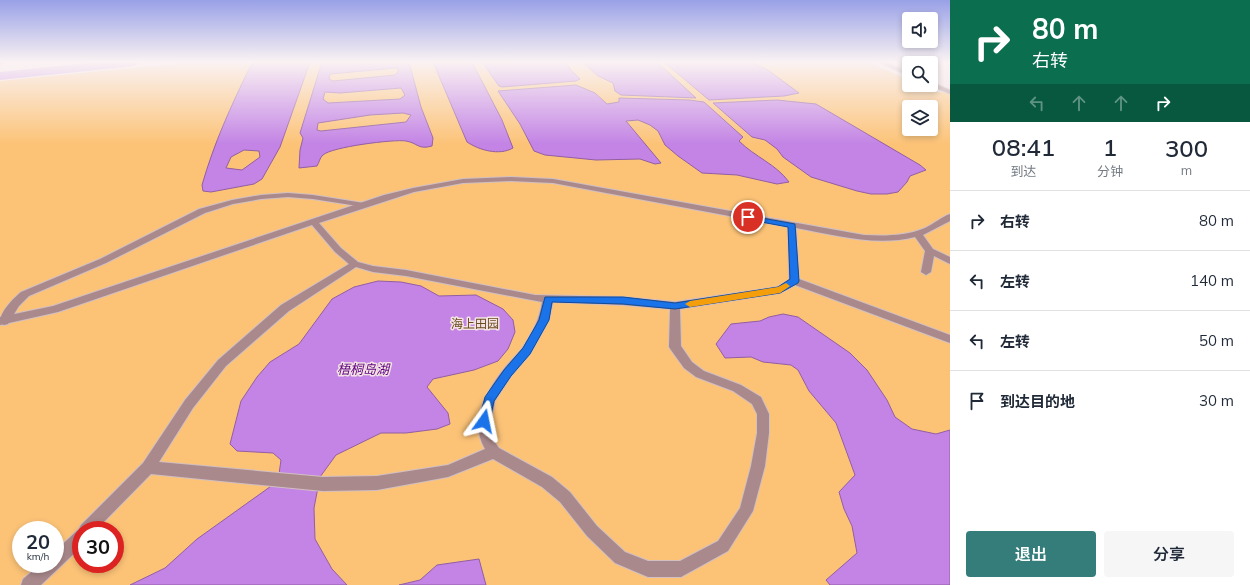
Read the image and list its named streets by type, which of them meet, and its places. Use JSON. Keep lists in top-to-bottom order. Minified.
{"water":["梧桐岛湖"],"parks":["海上田园"],"page":{"turn":["80 m","右转"],"eta":["08:41","到达","1","分钟","300","m"],"list":[{"name":"右转","value":"80 m"},{"name":"左转","value":"140 m"},{"name":"左转","value":"50 m"},{"name":"到达目的地","value":"30 m"}],"speed":"20 km/h","limit":"30","buttons":["退出","分享"]}}
